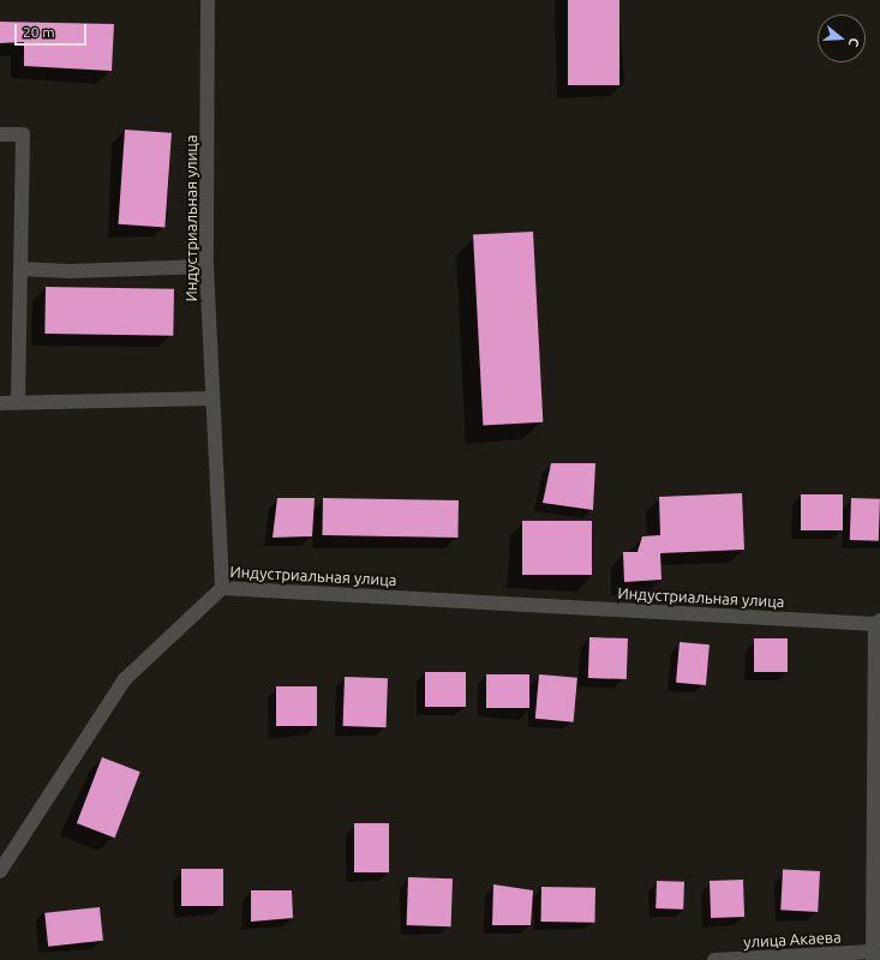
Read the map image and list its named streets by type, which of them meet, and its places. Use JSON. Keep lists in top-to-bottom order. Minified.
{"streets":{"street":["Индустриальная улица","улица Акаева"]},"scale_bar":"20 m","north":"right"}
